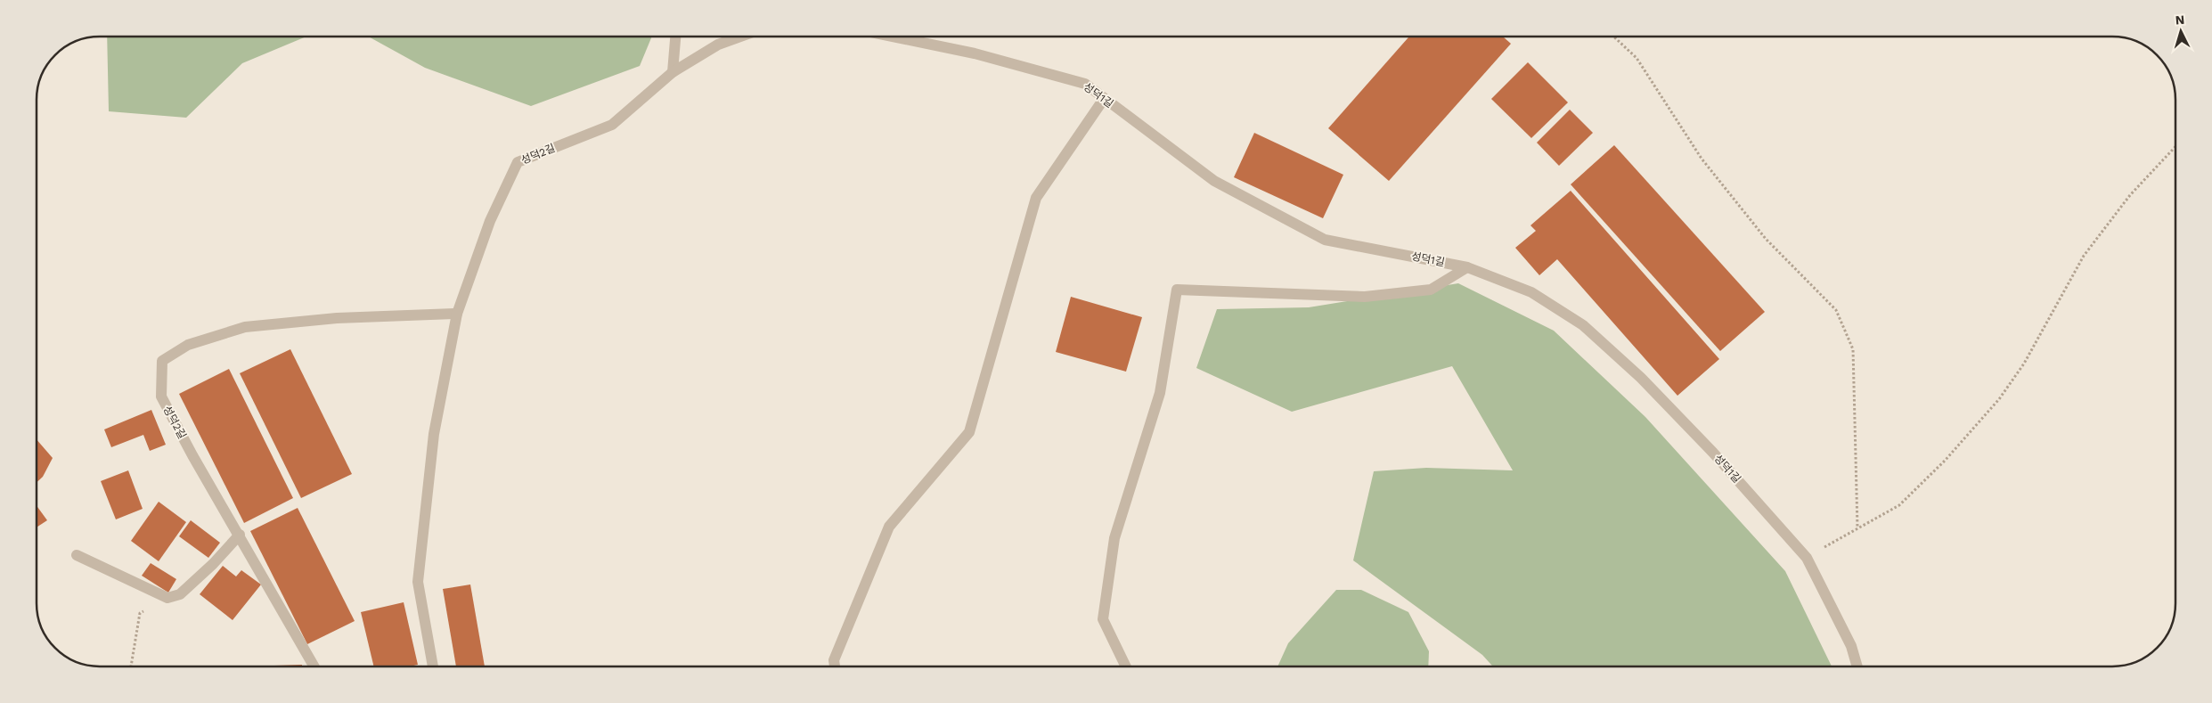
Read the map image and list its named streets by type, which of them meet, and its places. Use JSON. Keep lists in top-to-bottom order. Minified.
{"streets":{"street":["성덕1길","성덕2길"]},"north":"top"}
